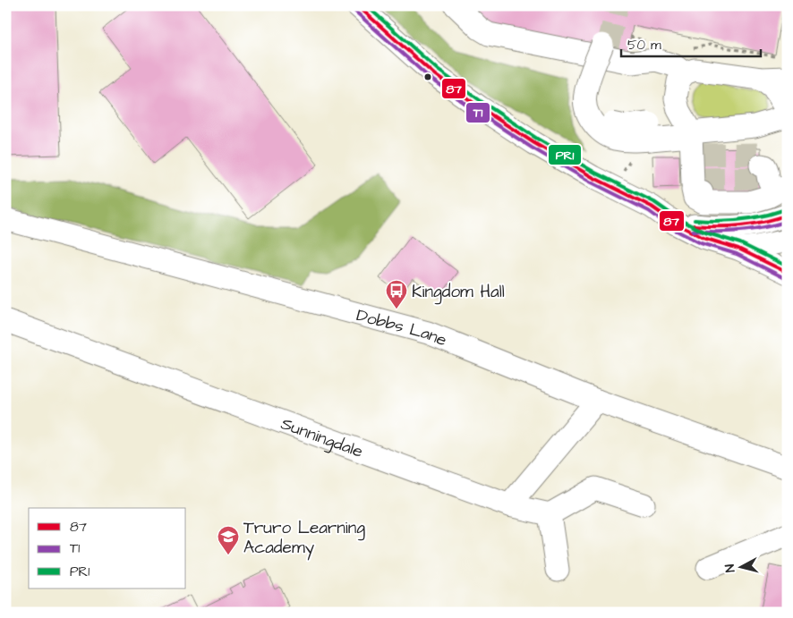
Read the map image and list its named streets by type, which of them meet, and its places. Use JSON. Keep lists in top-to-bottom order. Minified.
{"streets":{"street":["Dobbs Lane","Sunningdale"]},"places":{"bus stop":["Kingdom Hall"],"school or university":["Truro Learning Academy"]},"lines":["transit line 87","transit line PR1","transit line T1"],"legend":["87","T1","PR1"],"scale_bar":"50 m","north":"left"}
